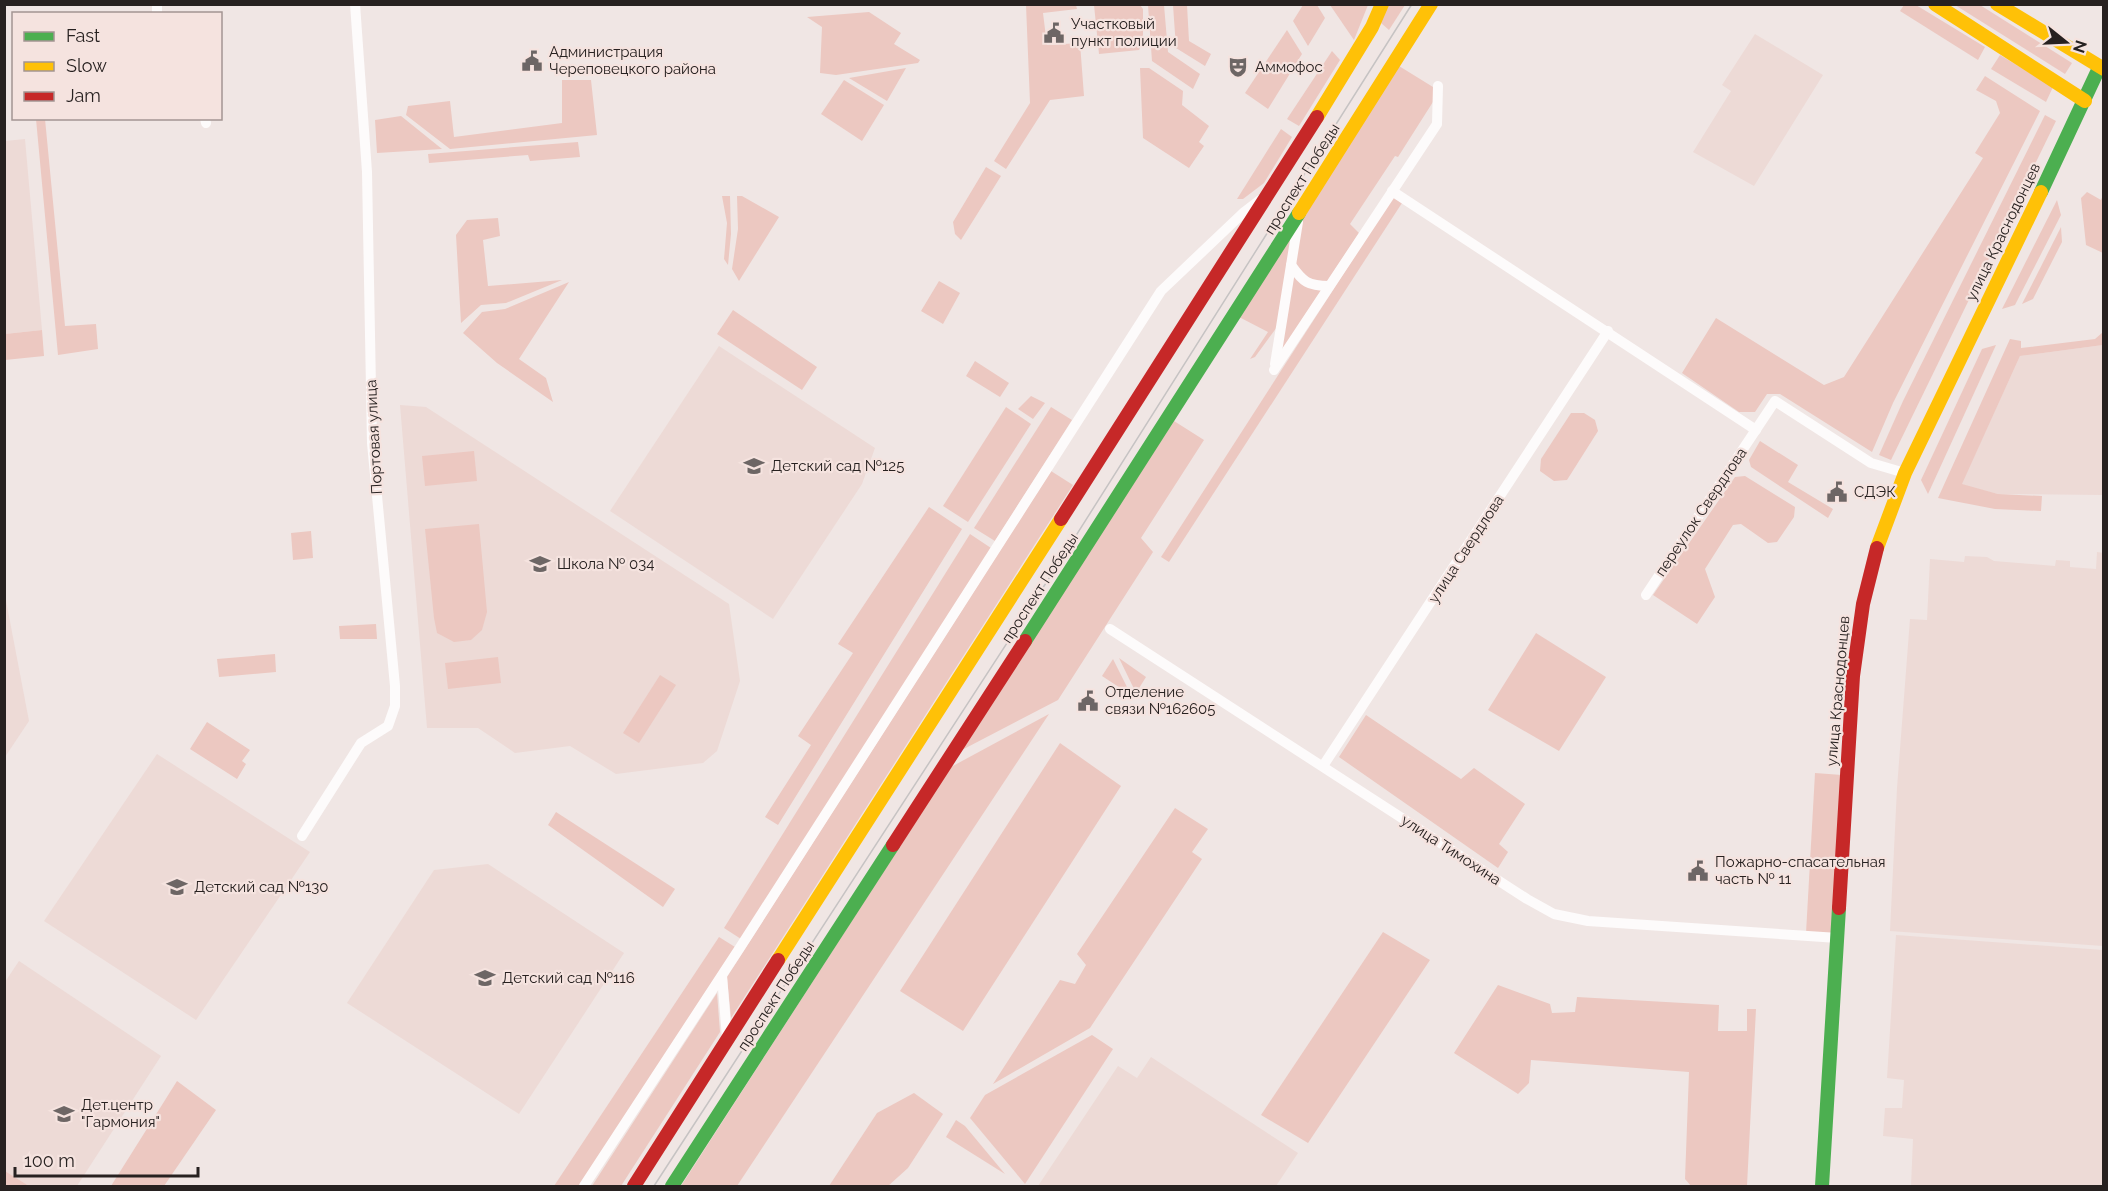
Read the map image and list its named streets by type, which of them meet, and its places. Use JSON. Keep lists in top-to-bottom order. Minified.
{"streets":{"main road":["проспект Победы","улица Краснодонцев"],"street":["Портовая улица","переулок Свердлова","улица Свердлова","улица Тимохина"]},"crossings":[["улица Краснодонцев","переулок Свердлова"],["улица Краснодонцев","улица Тимохина"],["улица Свердлова","улица Тимохина"]],"places":{"public building":["Участковый пункт полиции","Администрация Череповецкого района","СДЭК","Отделение связи №162605","Пожарно-спасательная часть № 11"],"theatre":["Аммофос"],"school or university":["Детский сад №125","Школа № 034","Детский сад №130","Детский сад №116","Дет.центр \"Гармония\""]},"legend":["Fast","Slow","Jam"],"scale_bar":"100 m","north":"right"}
